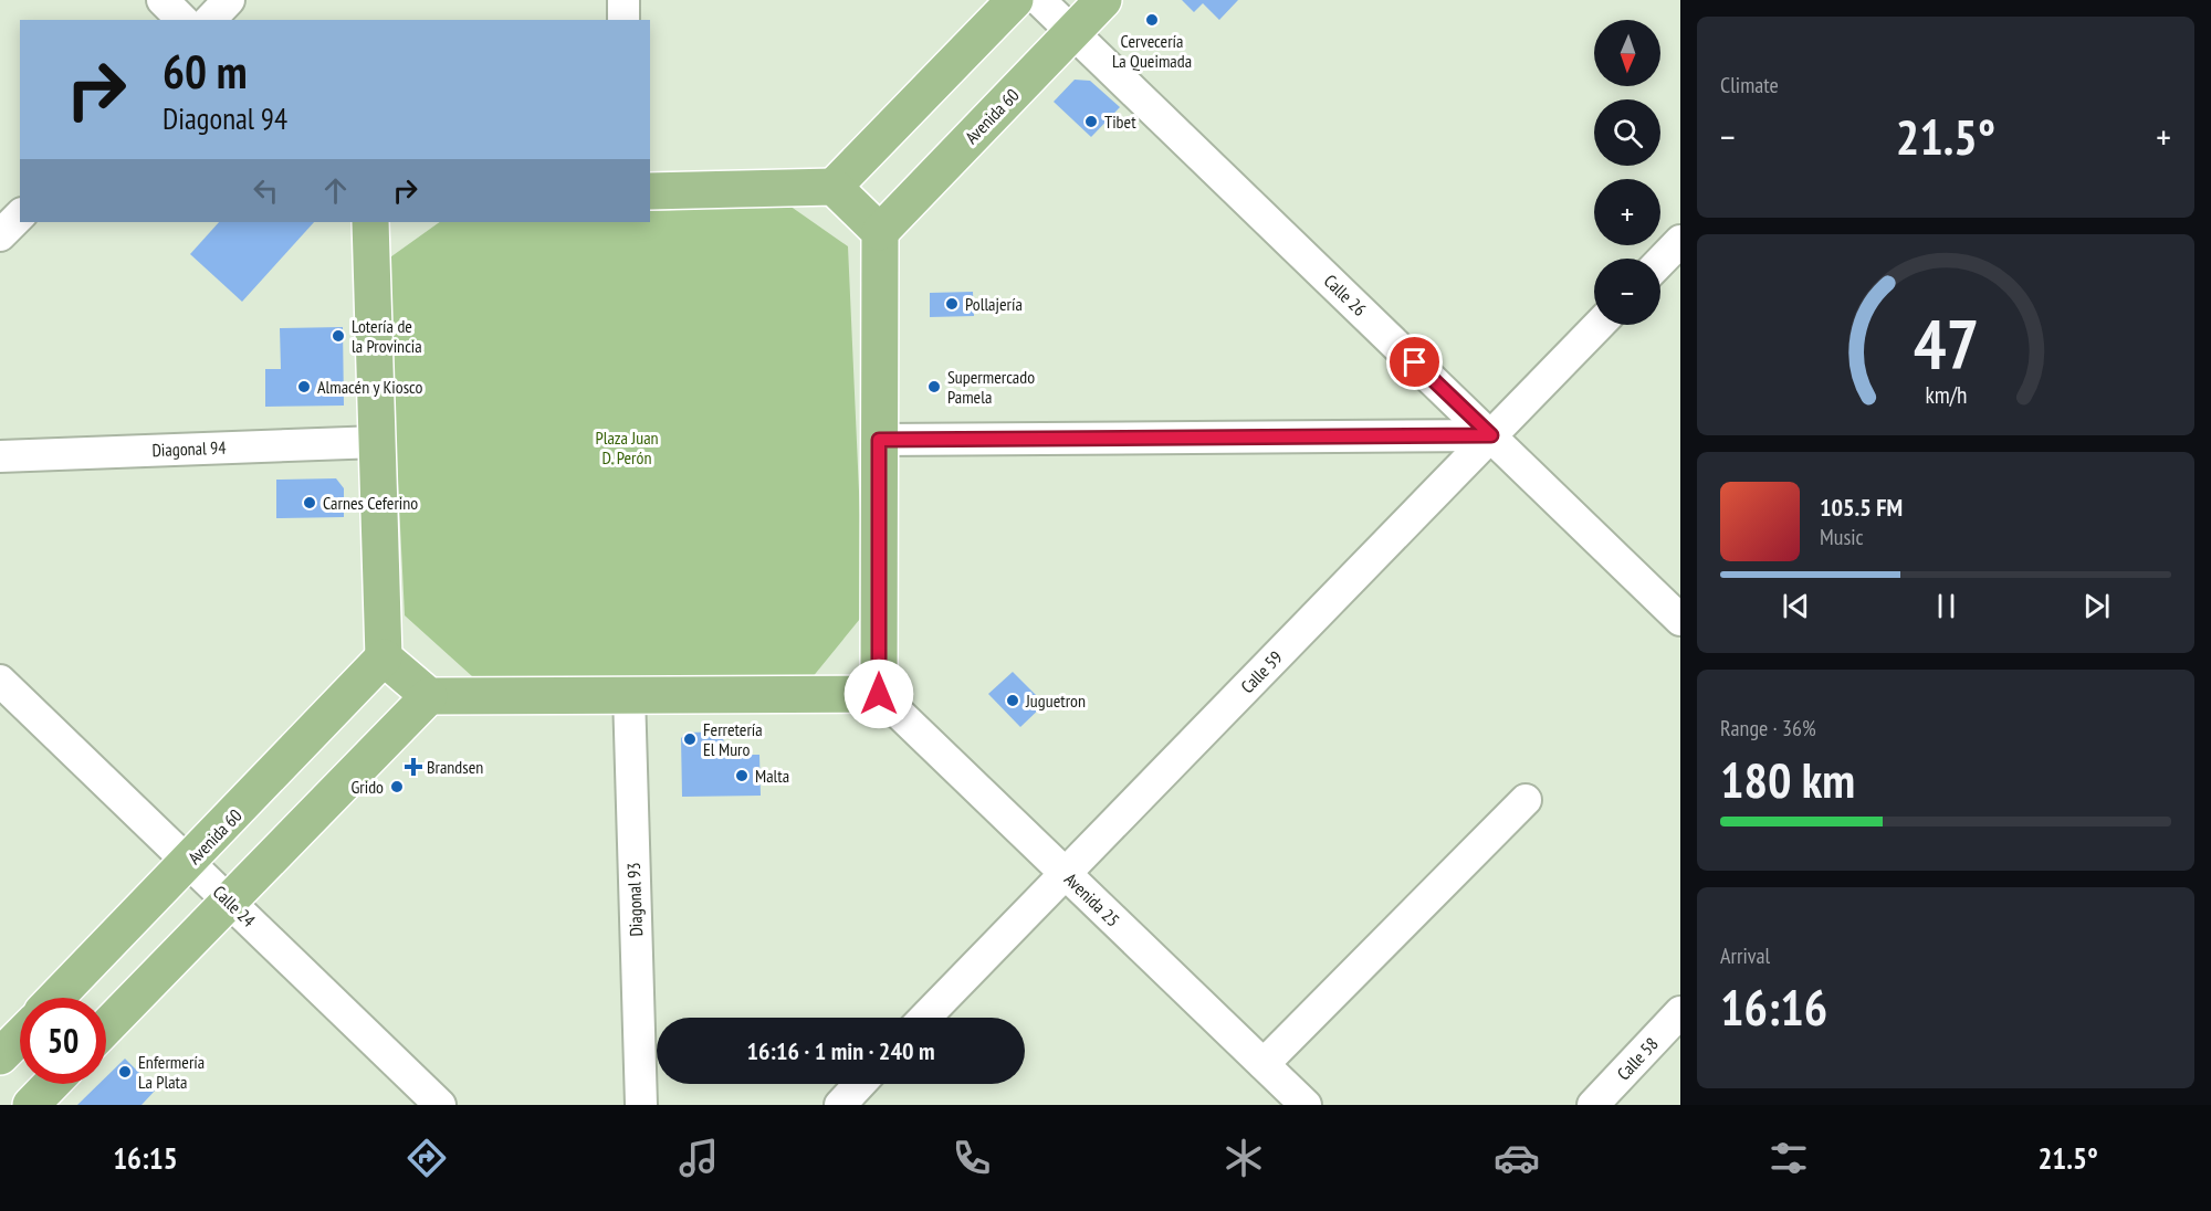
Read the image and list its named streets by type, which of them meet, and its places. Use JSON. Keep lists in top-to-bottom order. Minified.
{"streets":{"main road":["Avenida 60"],"street":["Calle 26","Diagonal 94","Calle 59","Diagonal 93","Avenida 25","Calle 24","Calle 58"]},"crossings":[["Avenida 60","Calle 26"],["Avenida 60","Calle 24"],["Calle 26","Calle 59"],["Calle 59","Avenida 25"]],"parks":["Plaza Juan D. Perón"],"places":{"other":["Cervecería La Queimada","Tibet","Pollajería","Lotería de la Provincia","Almacén y Kiosco","Supermercado Pamela","Carnes Ceferino","Juguetron","Ferretería El Muro","Malta","Grido","Enfermería La Plata"],"health":["Brandsen"]},"north":"bottom","page":{"tile":["Climate",["Range · 36%","180 km"],["Arrival","16:16"]],"map_buttons":["+","−"],"turn":["60 m","Diagonal 94"],"heat":["−","21.5°","+"],"song":["105.5 FM","Music"],"limit":"50","trip":"16:16 · 1 min · 240 m","tabs":["16:15","21.5°"],"gauge":["47","km/h"]}}
